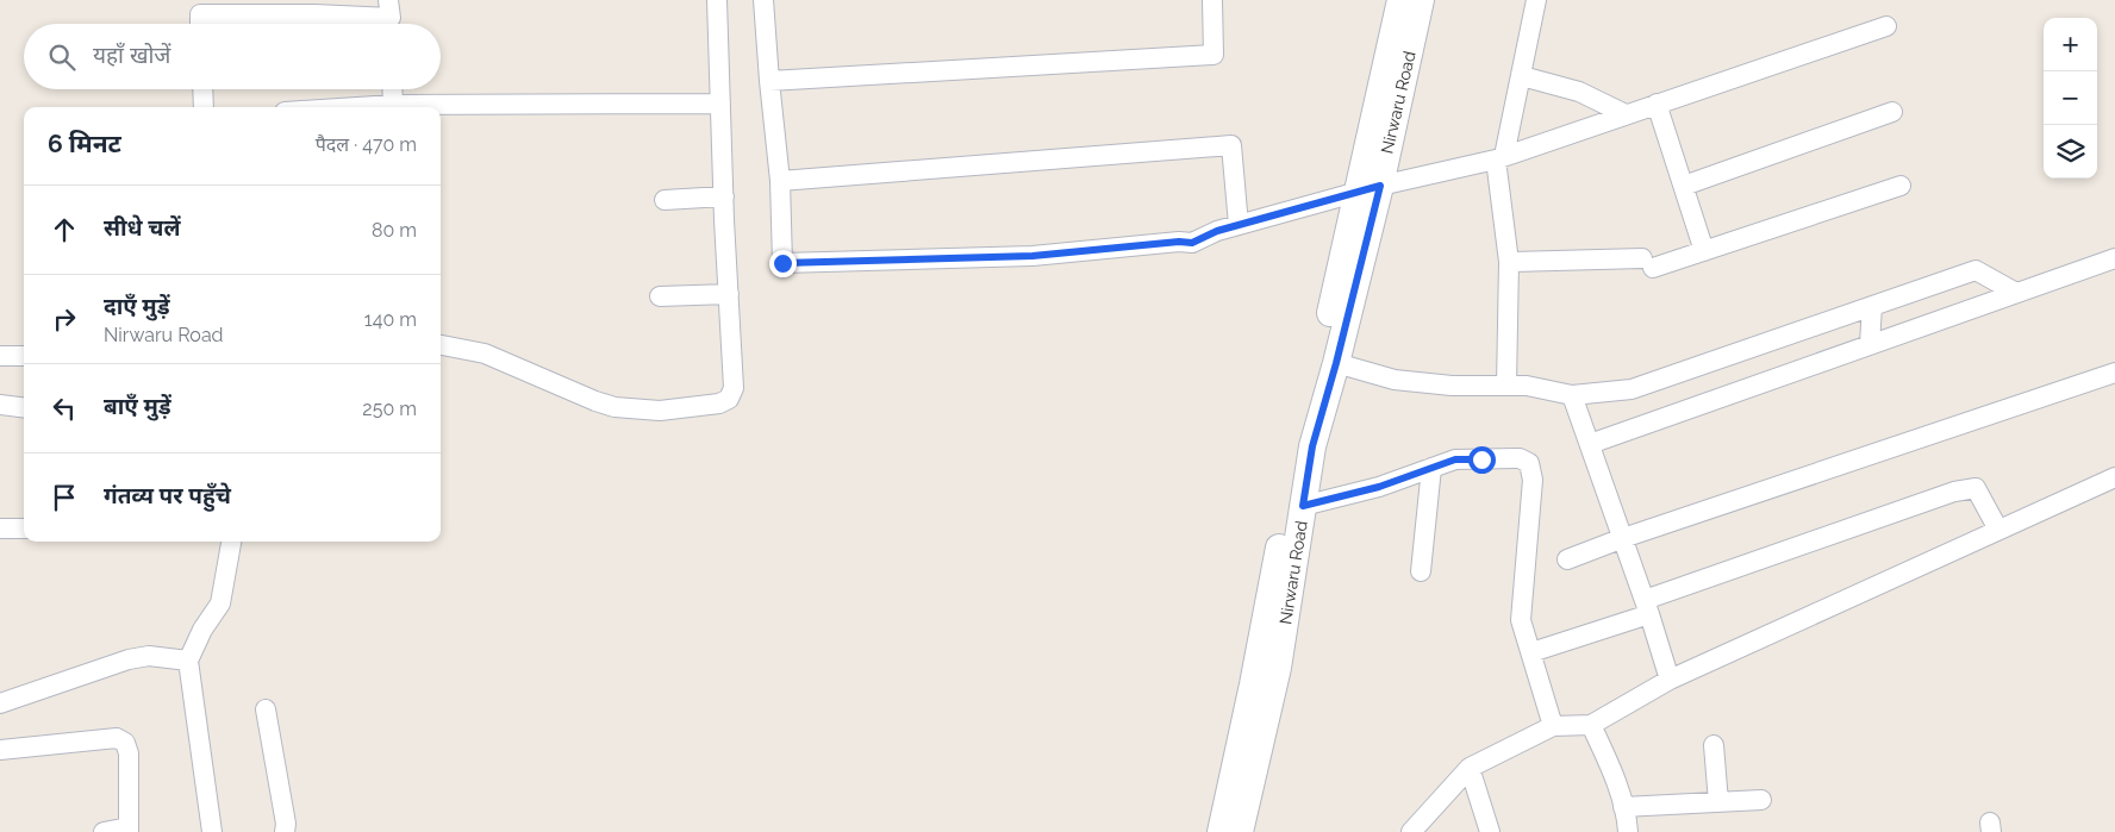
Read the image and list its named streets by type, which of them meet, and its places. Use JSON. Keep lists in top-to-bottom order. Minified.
{"streets":{"street":["Nirwaru Road"]},"page":{"map_buttons":["+","−"],"search":"यहाँ खोजें","heading":["6 मिनट","पैदल · 470 m"],"list":[["सीधे चलें","80 m"],["दाएँ मुड़ें","Nirwaru Road","140 m"],["बाएँ मुड़ें","250 m"],"गंतव्य पर पहुँचे"]}}
